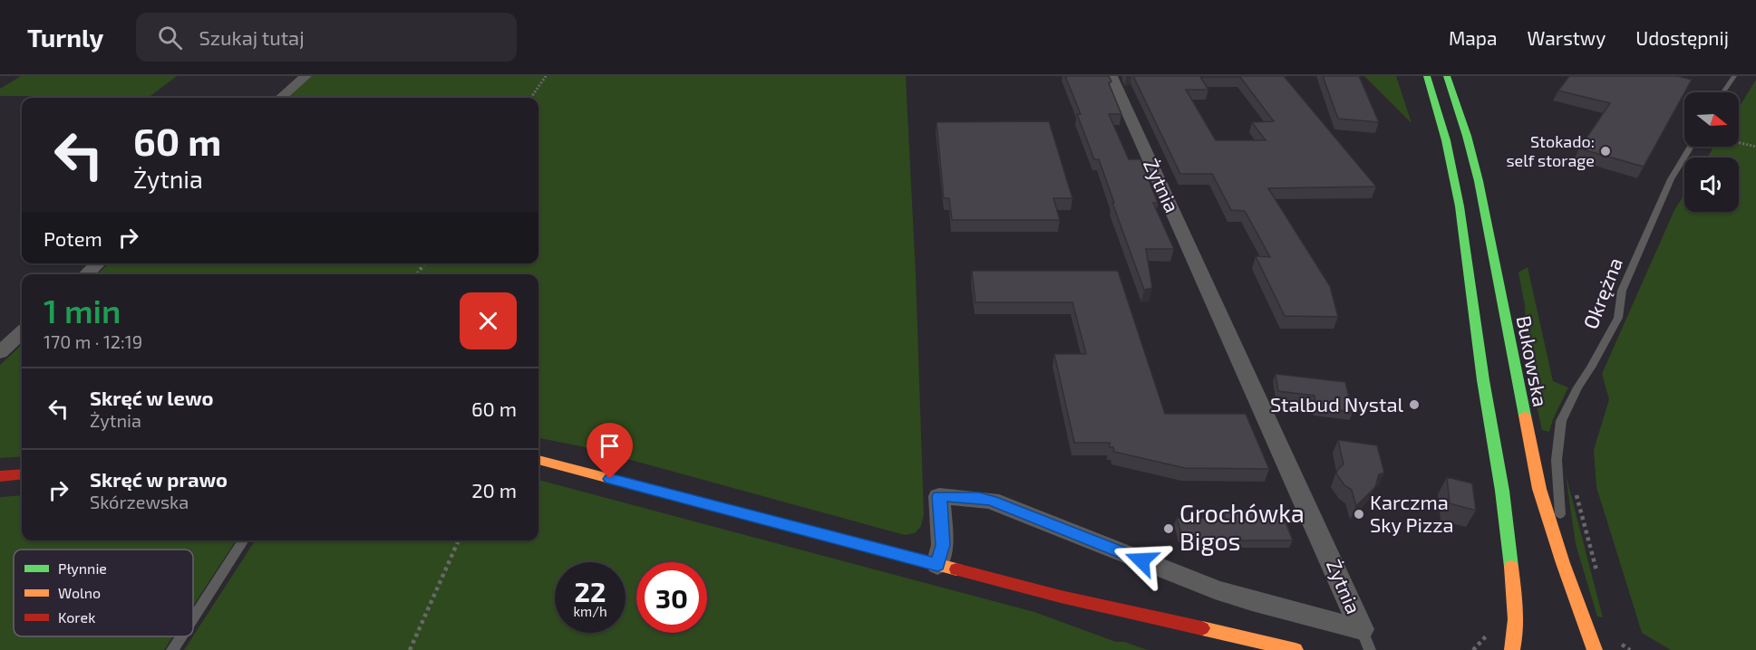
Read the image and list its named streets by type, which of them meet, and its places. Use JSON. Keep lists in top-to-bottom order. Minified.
{"streets":{"main road":["Bukowska"],"street":["Żytnia"],"lane":["Okrężna"]},"crossings":[["Okrężna","Bukowska"]],"places":["Stokado: self storage","Stalbud Nystal","Karczma Sky Pizza","Grochówka Bigos"],"legend":["Płynnie","Wolno","Korek"],"north":"right","page":{"header":"Turnly","search":"Szukaj tutaj","nav":["Mapa","Warstwy","Udostępnij"],"turn":["60 m","Żytnia"],"then":"Potem","heading":["1 min","170 m · 12:19"],"list":[{"name":"Skręć w lewo","note":"Żytnia","value":"60 m"},{"name":"Skręć w prawo","note":"Skórzewska","value":"20 m"}],"speed":"22 km/h","limit":"30"}}
